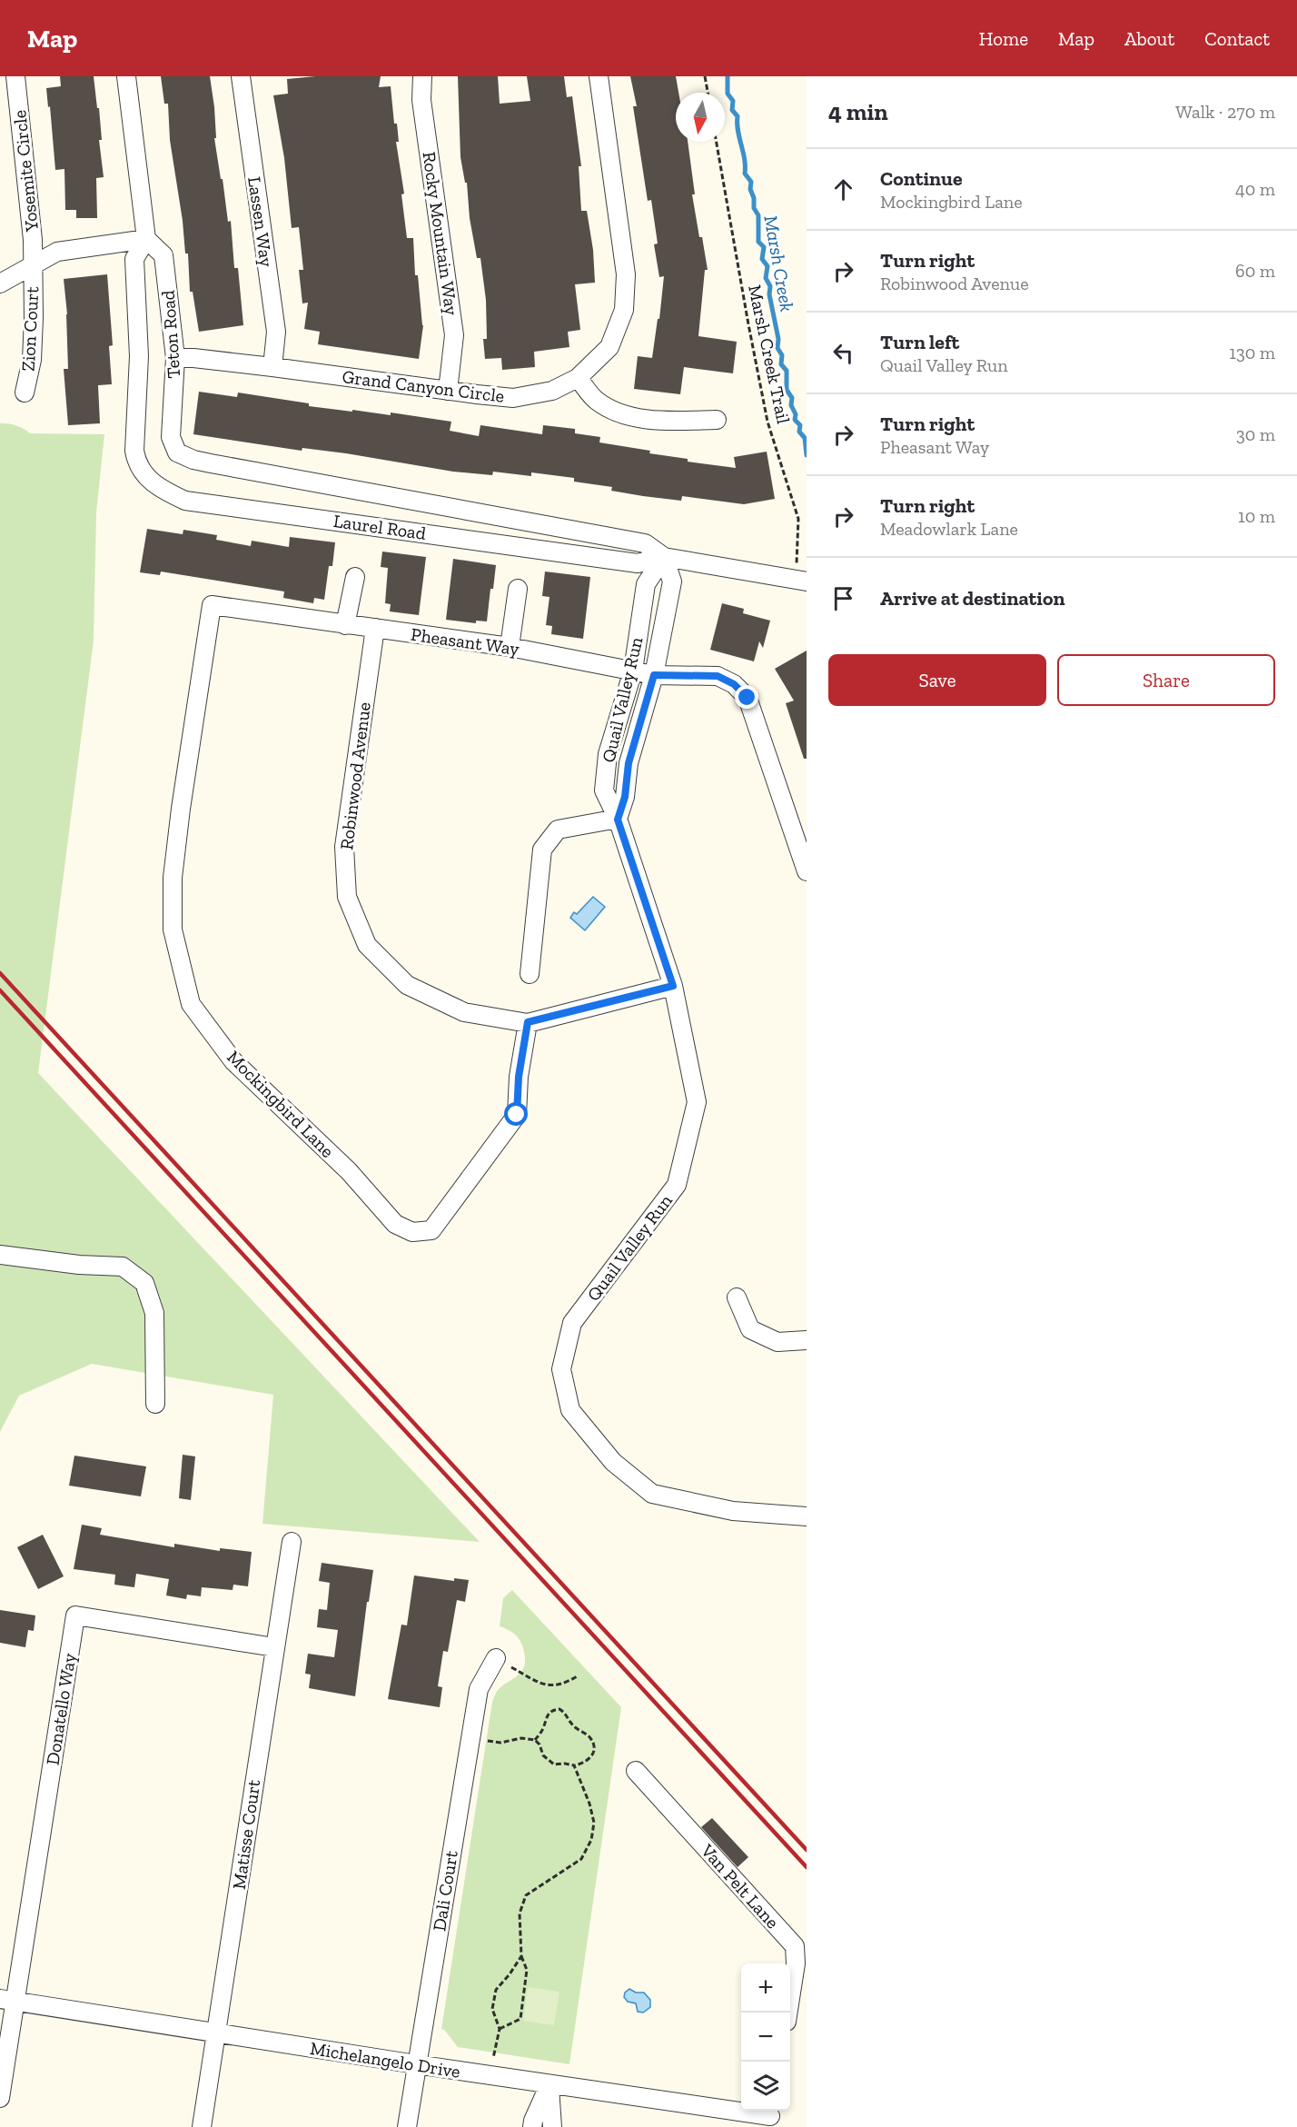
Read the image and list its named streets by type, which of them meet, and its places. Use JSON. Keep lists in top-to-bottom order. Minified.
{"streets":{"street":["Yosemite Circle","Lassen Way","Rocky Mountain Way","Zion Court","Teton Road","Grand Canyon Circle","Laurel Road","Pheasant Way","Quail Valley Run","Robinwood Avenue","Mockingbird Lane","Donatello Way","Matisse Court","Van Pelt Lane","Dali Court","Michelangelo Drive"],"path":["Marsh Creek Trail"]},"crossings":[["Yosemite Circle","Zion Court"],["Yosemite Circle","Teton Road"],["Lassen Way","Grand Canyon Circle"],["Rocky Mountain Way","Grand Canyon Circle"],["Teton Road","Grand Canyon Circle"],["Teton Road","Laurel Road"],["Marsh Creek Trail","Laurel Road"],["Laurel Road","Quail Valley Run"],["Pheasant Way","Quail Valley Run"],["Pheasant Way","Robinwood Avenue"],["Pheasant Way","Mockingbird Lane"],["Quail Valley Run","Robinwood Avenue"],["Robinwood Avenue","Mockingbird Lane"],["Donatello Way","Matisse Court"],["Donatello Way","Michelangelo Drive"],["Matisse Court","Michelangelo Drive"],["Dali Court","Michelangelo Drive"]],"water":["Marsh Creek"],"north":"bottom","page":{"header":"Map","nav":["Home","Map","About","Contact"],"heading":["4 min","Walk · 270 m"],"list":[["Continue","Mockingbird Lane","40 m"],["Turn right","Robinwood Avenue","60 m"],["Turn left","Quail Valley Run","130 m"],["Turn right","Pheasant Way","30 m"],["Turn right","Meadowlark Lane","10 m"],"Arrive at destination"],"buttons":["Save","Share"],"map_buttons":["+","−"]}}
